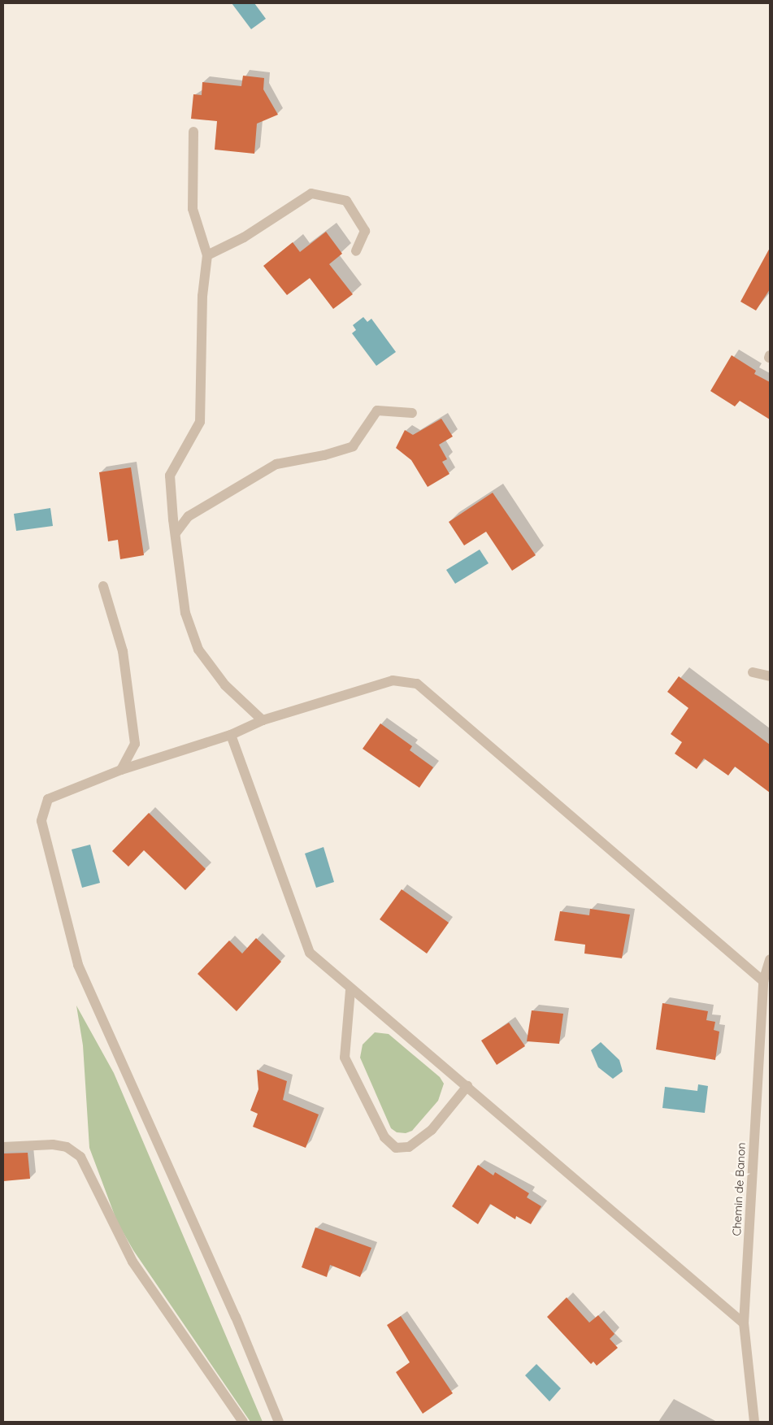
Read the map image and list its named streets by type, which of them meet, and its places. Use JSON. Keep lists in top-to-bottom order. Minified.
{"streets":{"street":["Chemin de Banon"]}}
